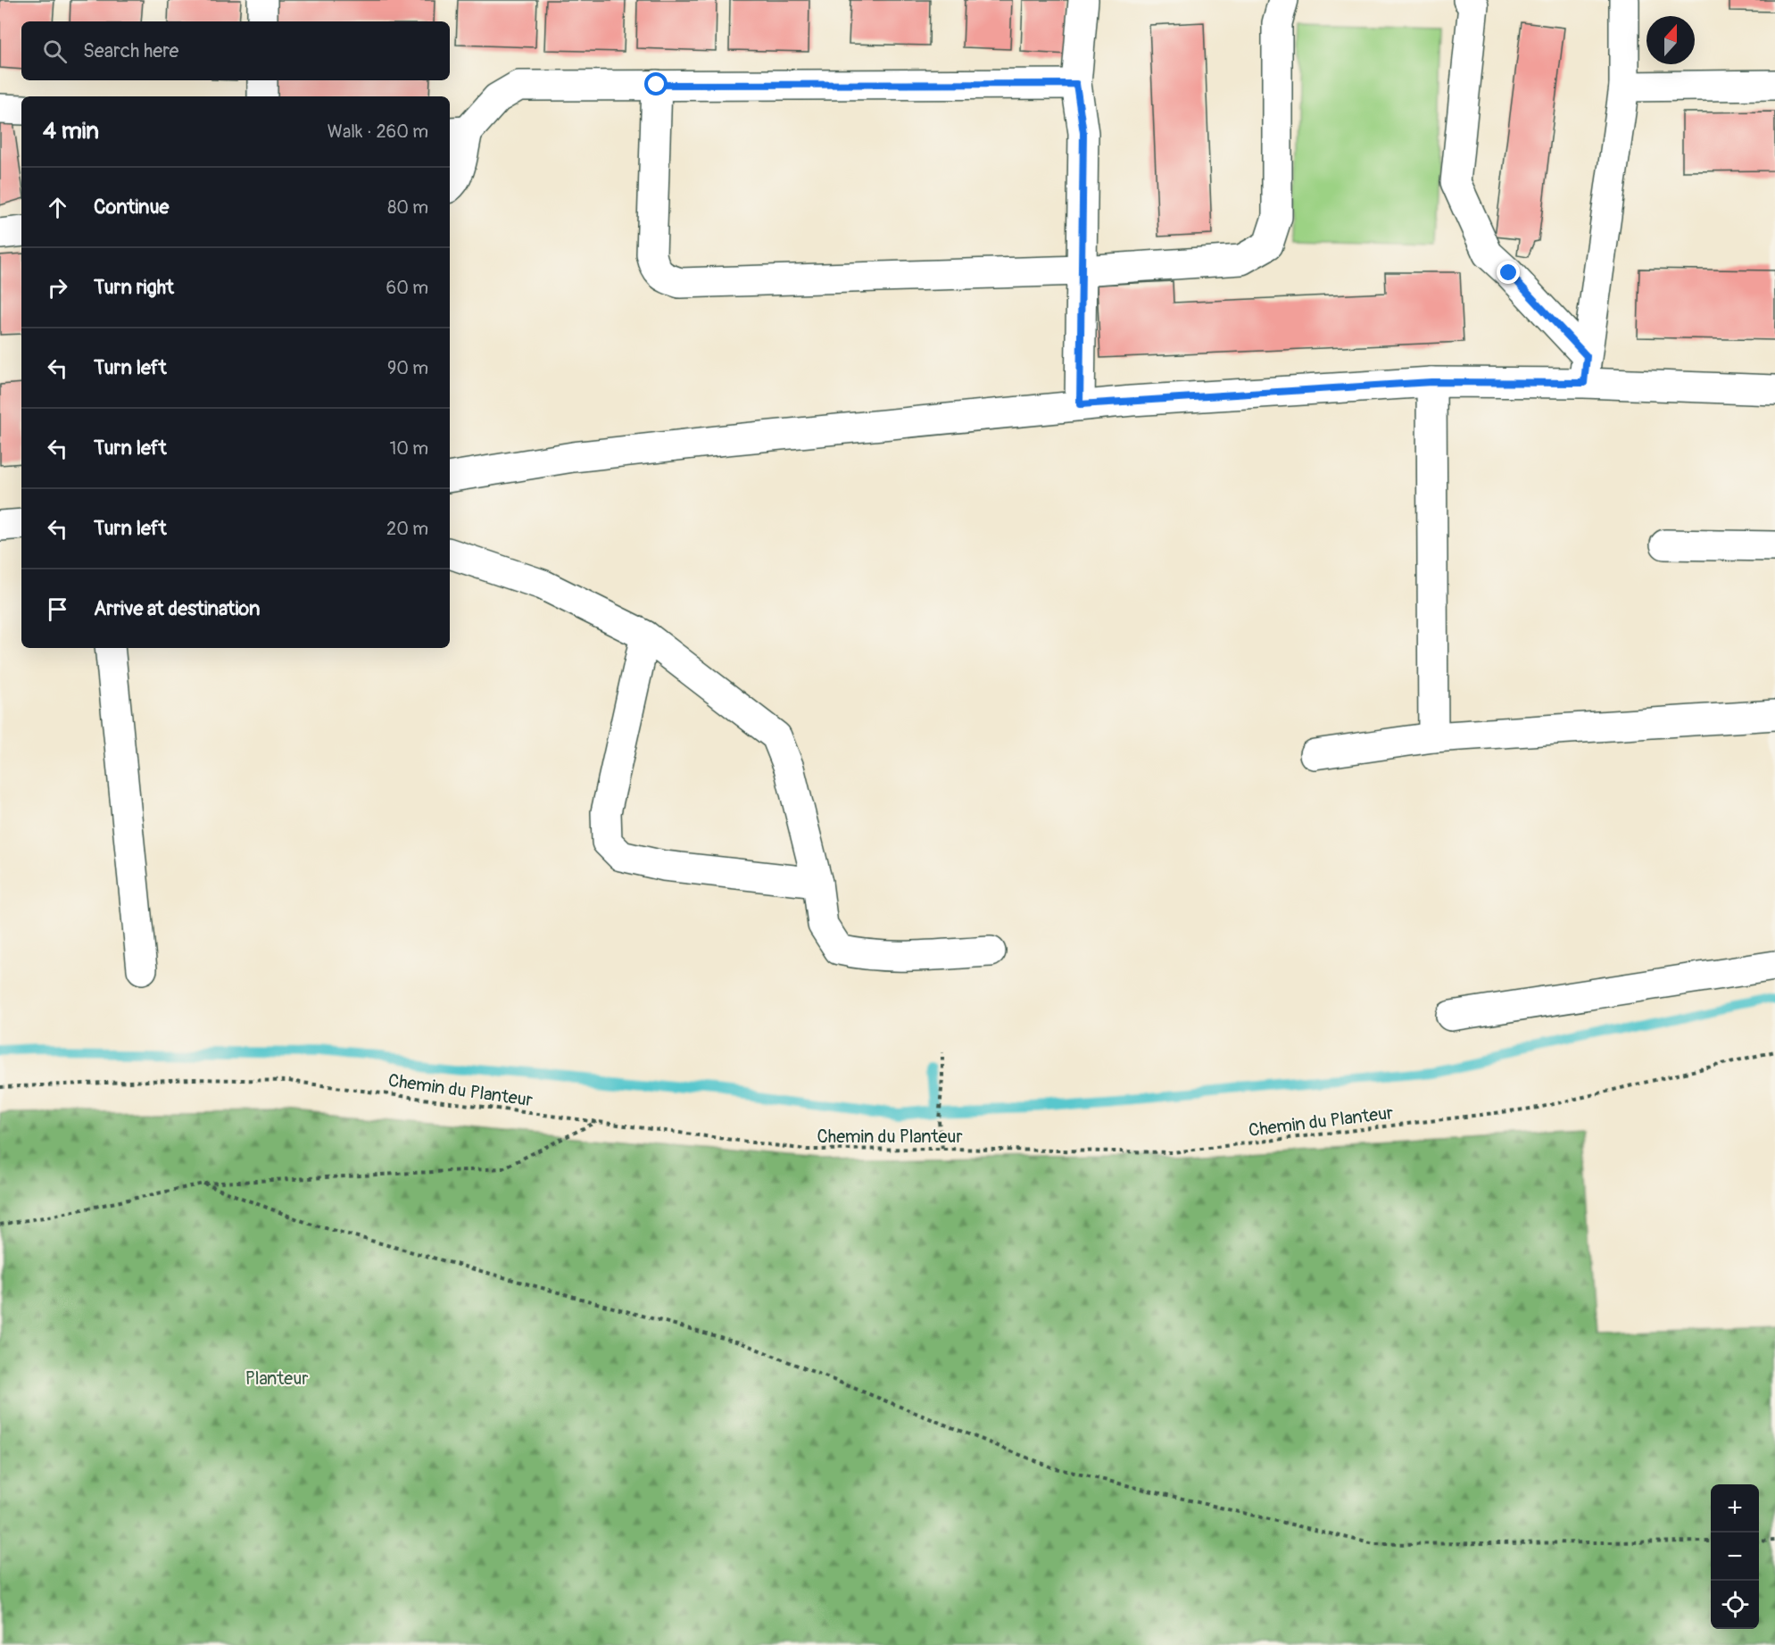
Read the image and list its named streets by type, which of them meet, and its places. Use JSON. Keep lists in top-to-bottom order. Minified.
{"streets":{"path":["Chemin du Planteur"]},"parks":["Planteur"],"north":"top","page":{"search":"Search here","heading":["4 min","Walk · 260 m"],"list":[["Continue","80 m"],["Turn right","60 m"],["Turn left","90 m"],["Turn left","10 m"],["Turn left","20 m"],"Arrive at destination"],"map_buttons":["+","−"]}}
